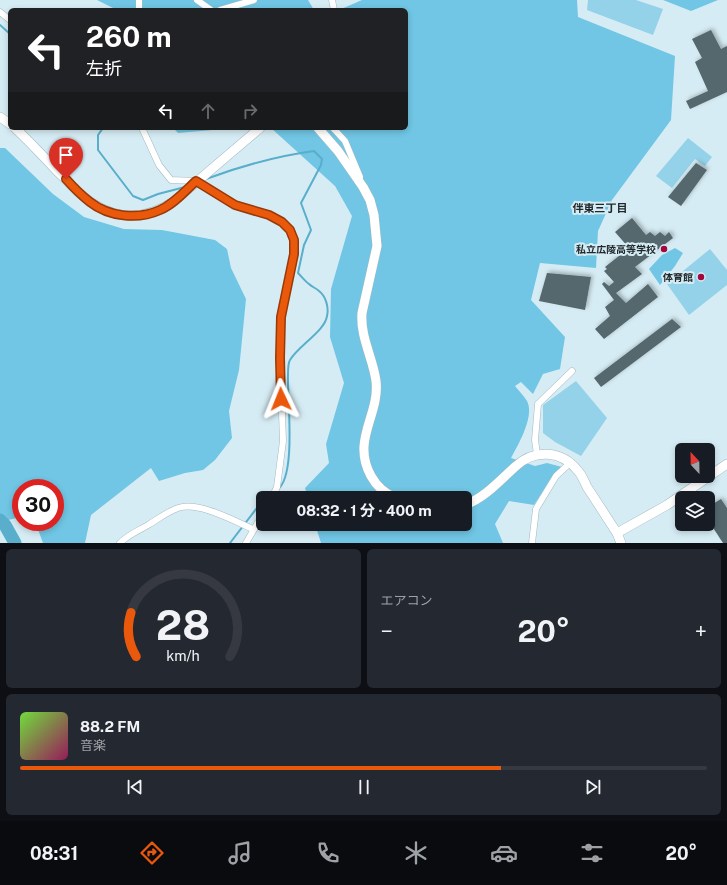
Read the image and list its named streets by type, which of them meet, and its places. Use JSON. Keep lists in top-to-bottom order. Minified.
{"districts":["伴東三丁目"],"places":["私立広陵高等学校","体育館"],"north":"top","page":{"turn":["260 m","左折"],"limit":"30","trip":"08:32 · 1 分 · 400 m","tile":"エアコン","heat":["−","20°","+"],"song":["88.2 FM","音楽"],"tabs":["08:31","20°"],"gauge":["28","km/h"]}}
